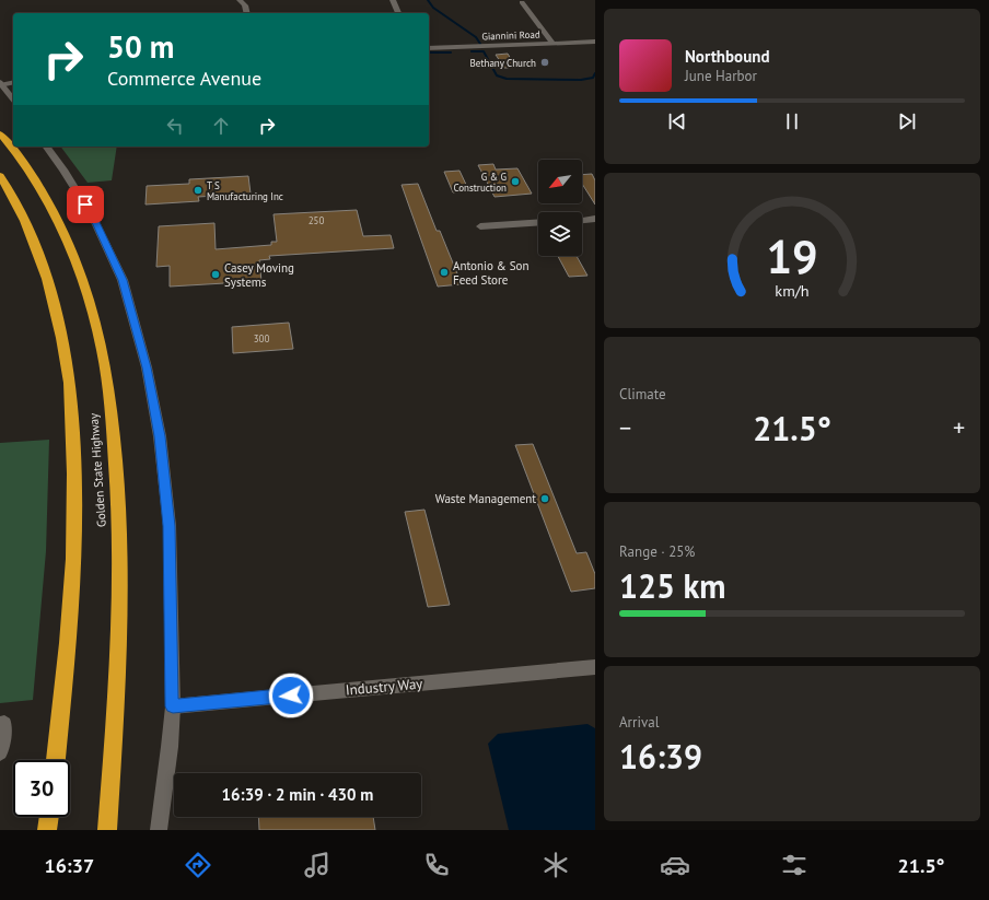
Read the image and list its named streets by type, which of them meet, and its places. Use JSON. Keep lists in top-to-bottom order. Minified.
{"streets":{"highway":["Golden State Highway"],"street":["Giannini Road","Industry Way"]},"places":["Bethany Church","G & G Construction","T S Manufacturing Inc","Antonio & Son Feed Store","Casey Moving Systems","Waste Management"],"house_numbers":["250","300"],"north":"bottom left","page":{"turn":["50 m","Commerce Avenue"],"song":["Northbound","June Harbor"],"tile":["Climate",["Range · 25%","125 km"],["Arrival","16:39"]],"heat":["−","21.5°","+"],"limit":"30","trip":"16:39 · 2 min · 430 m","tabs":["16:37","21.5°"],"gauge":["19","km/h"]}}
